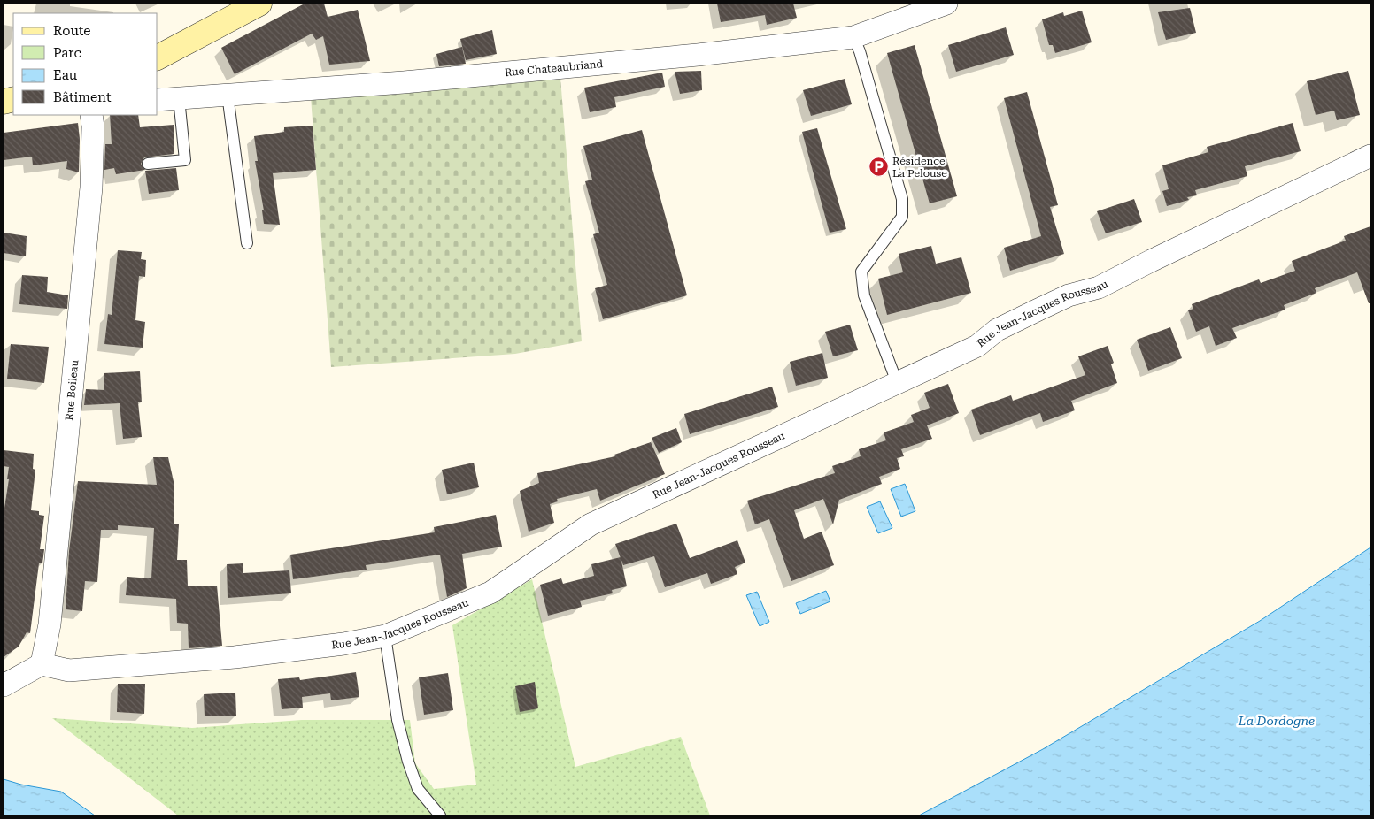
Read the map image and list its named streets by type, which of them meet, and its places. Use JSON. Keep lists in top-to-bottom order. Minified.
{"streets":{"street":["Rue Chateaubriand","Rue Jean-Jacques Rousseau","Rue Boileau"]},"crossings":[["Rue Jean-Jacques Rousseau","Rue Boileau"]],"water":["La Dordogne"],"places":{"parking":["Résidence La Pelouse"]},"legend":["Route","Parc","Eau","Bâtiment"]}
